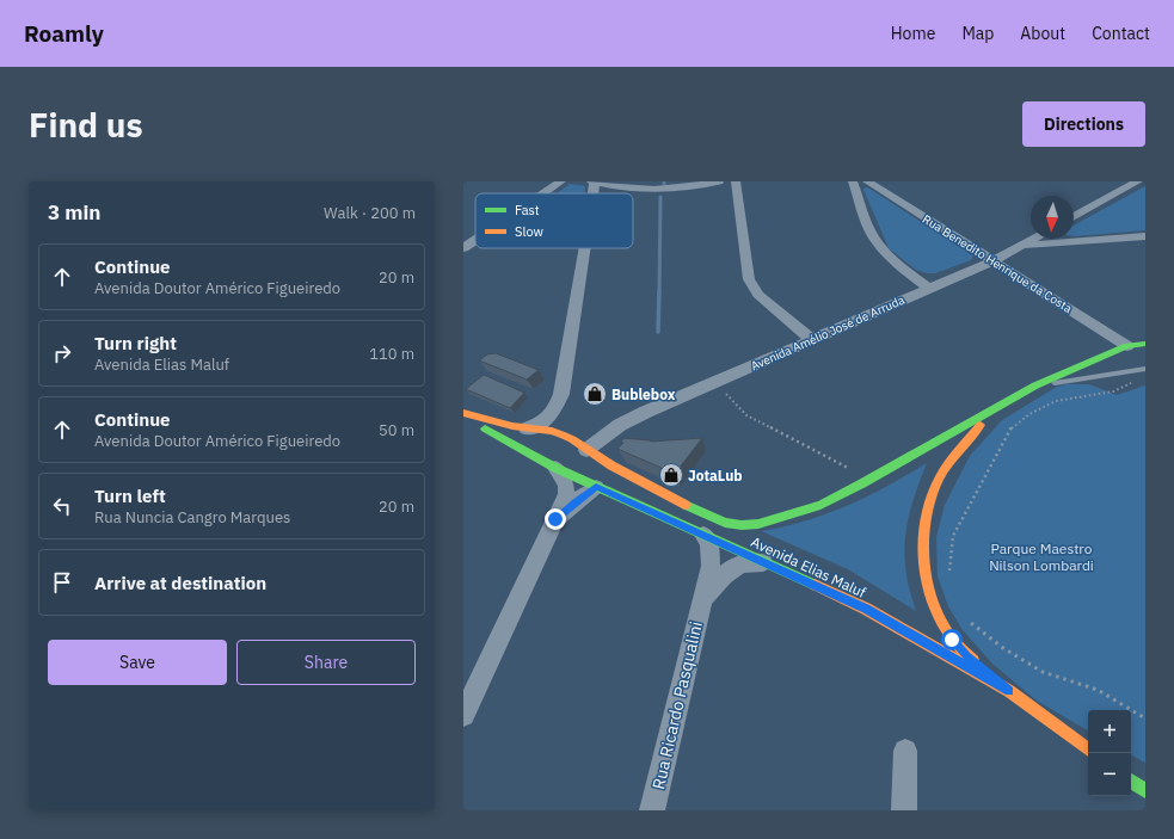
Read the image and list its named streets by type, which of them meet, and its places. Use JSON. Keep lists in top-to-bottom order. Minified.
{"streets":{"main road":["Avenida Elias Maluf"],"street":["Rua Benedito Henrique da Costa","Avenida Amélio José de Arruda","Rua Ricardo Pasqualini"]},"crossings":[["Rua Benedito Henrique da Costa","Avenida Amélio José de Arruda"],["Avenida Elias Maluf","Rua Ricardo Pasqualini"]],"parks":["Parque Maestro Nilson Lombardi"],"places":{"shop":["Bublebox","JotaLub"]},"legend":["Fast","Slow"],"north":"bottom","page":{"header":"Roamly","nav":["Home","Map","About","Contact"],"buttons":["Directions",["Save","Share"]],"title":"Find us","heading":["3 min","Walk · 200 m"],"list":[["Continue","Avenida Doutor Américo Figueiredo","20 m"],["Turn right","Avenida Elias Maluf","110 m"],["Continue","Avenida Doutor Américo Figueiredo","50 m"],["Turn left","Rua Nuncia Cangro Marques","20 m"],"Arrive at destination"],"map_buttons":["+","−"]}}
